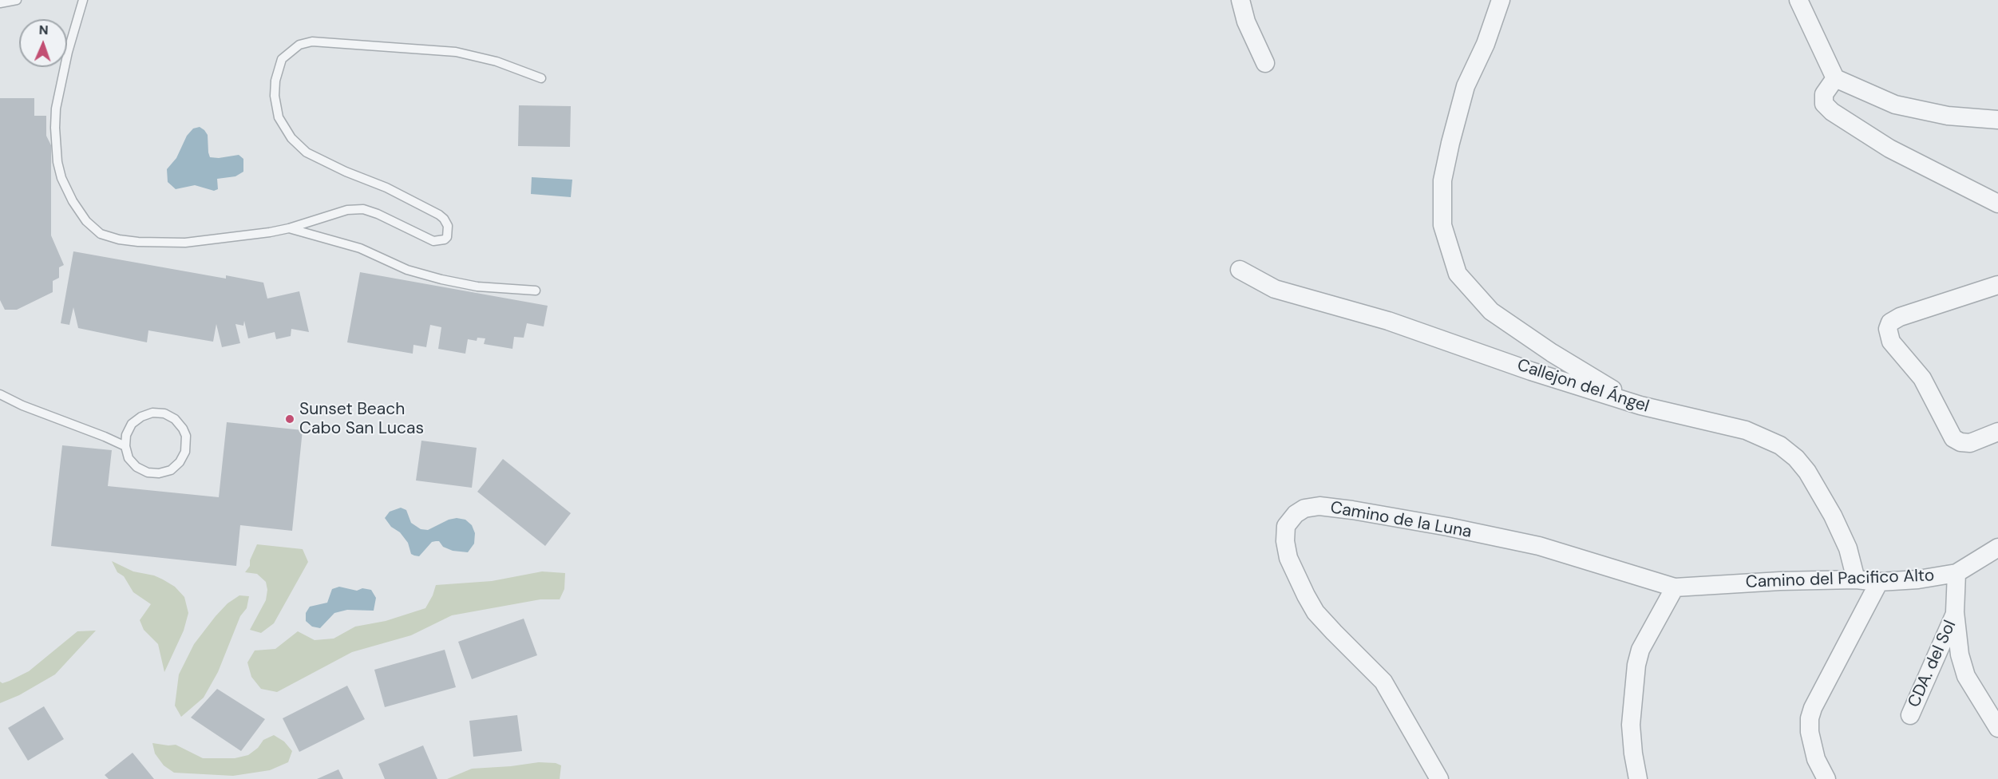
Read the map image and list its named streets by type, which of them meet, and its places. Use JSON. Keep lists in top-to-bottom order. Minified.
{"streets":{"street":["Callejon del Ángel","Camino de la Luna","Camino del Pacifico Alto","CDA. del Sol"]},"crossings":[["Callejon del Ángel","Camino del Pacifico Alto"],["Camino de la Luna","Camino del Pacifico Alto"]],"places":["Sunset Beach Cabo San Lucas"],"north":"top"}
